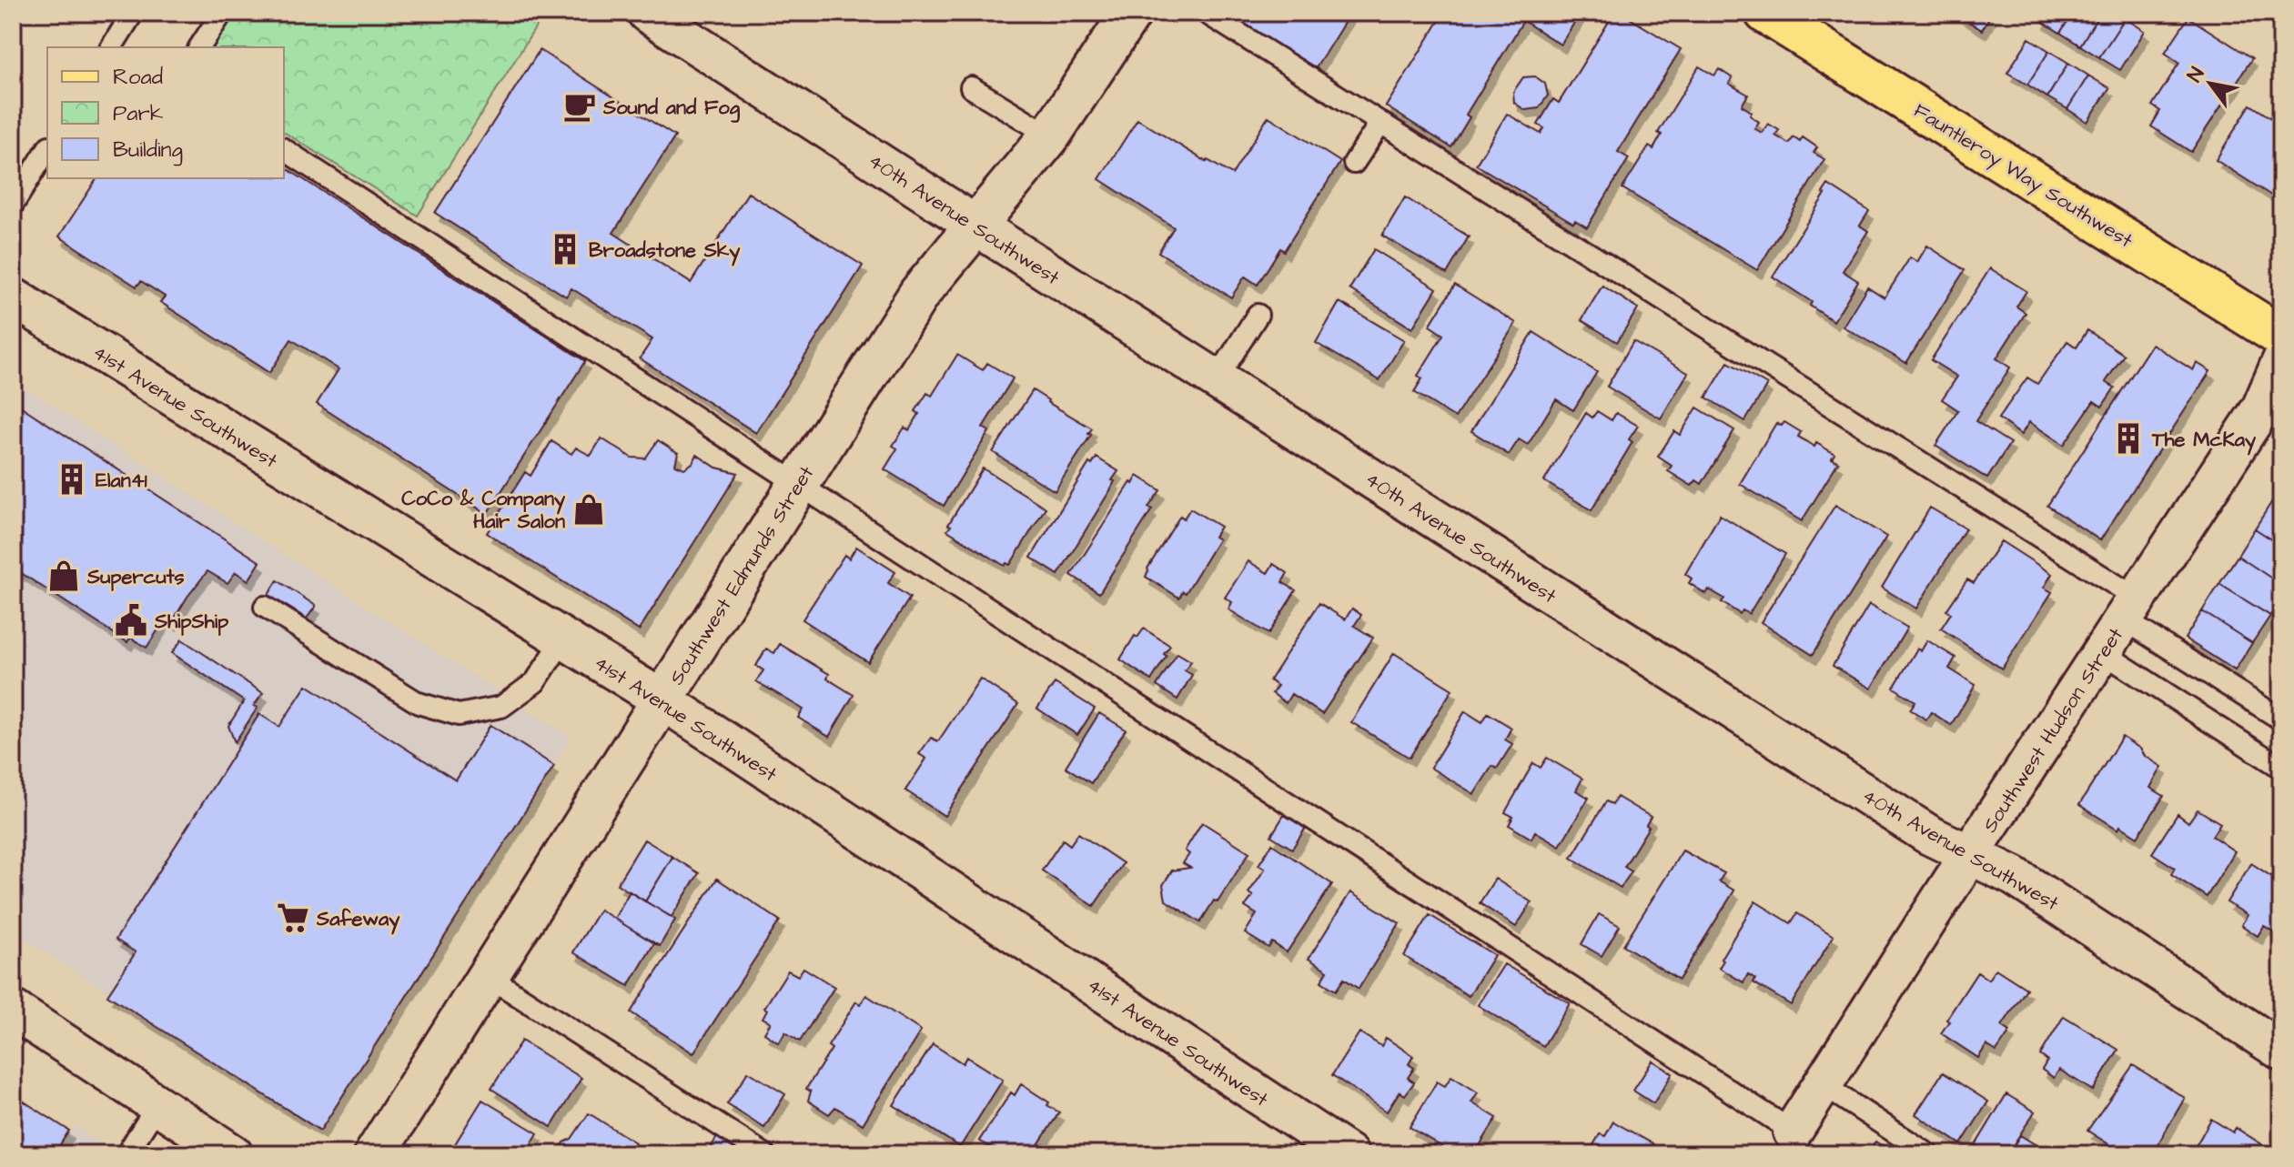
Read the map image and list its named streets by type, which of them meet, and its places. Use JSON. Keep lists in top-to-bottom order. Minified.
{"streets":{"main road":["Fauntleroy Way Southwest"],"street":["40th Avenue Southwest","41st Avenue Southwest","Southwest Edmunds Street","Southwest Hudson Street"]},"crossings":[["40th Avenue Southwest","Southwest Edmunds Street"],["40th Avenue Southwest","Southwest Hudson Street"],["41st Avenue Southwest","Southwest Edmunds Street"]],"places":{"cafe":["Sound and Fog"],"building":["Broadstone Sky","The McKay","Elan41"],"shop":["CoCo & Company Hair Salon","Supercuts"],"public building":["ShipShip"],"supermarket":["Safeway"]},"legend":["Road","Park","Building"],"north":"top left"}
